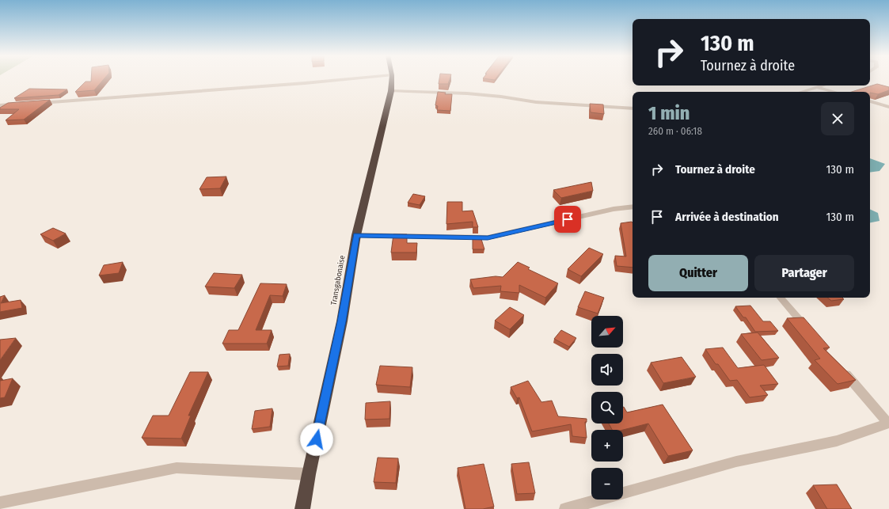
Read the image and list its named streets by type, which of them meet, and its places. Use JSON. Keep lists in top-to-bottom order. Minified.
{"streets":{"highway":["Transgabonaise"]},"north":"top right","page":{"turn":["130 m","Tournez à droite"],"heading":["1 min","260 m · 06:18"],"list":[{"name":"Tournez à droite","value":"130 m"},{"name":"Arrivée à destination","value":"130 m"}],"buttons":["Quitter","Partager"],"map_buttons":["+","−"]}}
